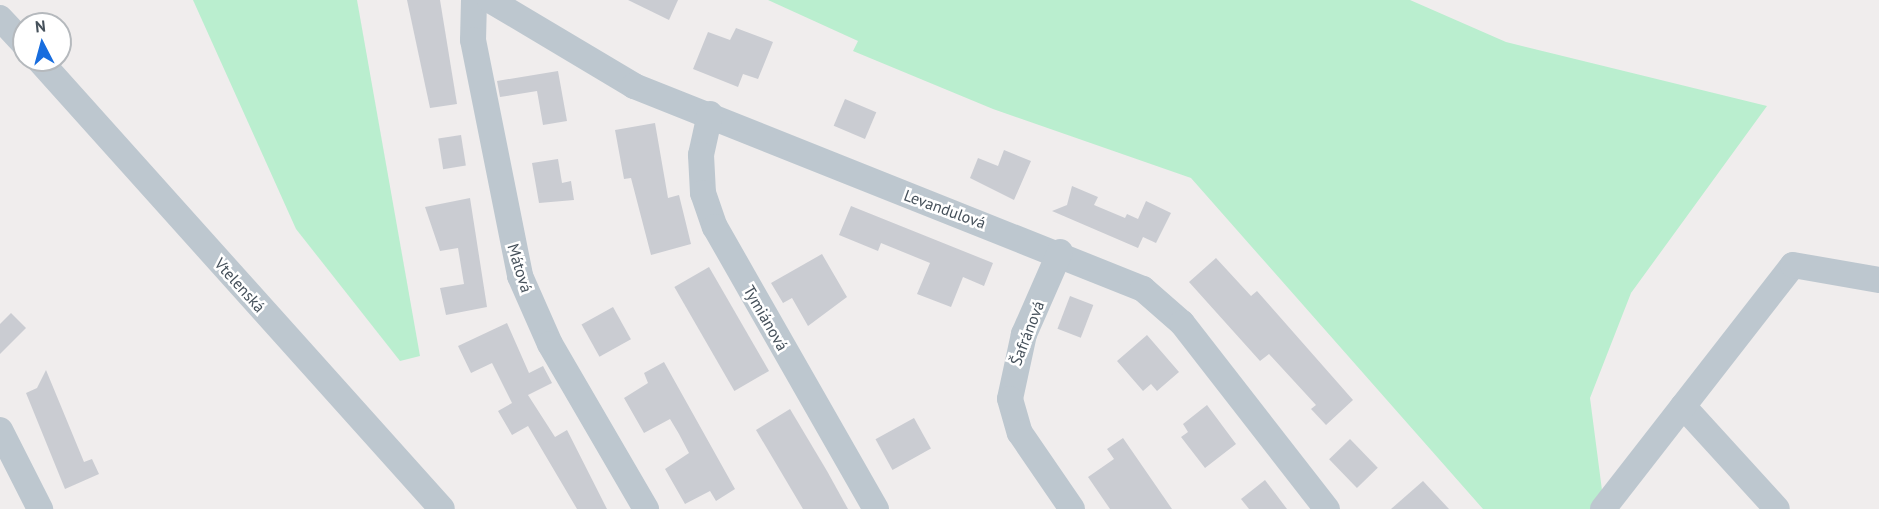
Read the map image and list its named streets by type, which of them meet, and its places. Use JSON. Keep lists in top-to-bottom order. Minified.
{"streets":{"street":["Levandulová","Mátová","Vtelenská","Tymiánová","Šafránová"]},"crossings":[["Levandulová","Tymiánová"],["Levandulová","Šafránová"]],"north":"top"}
